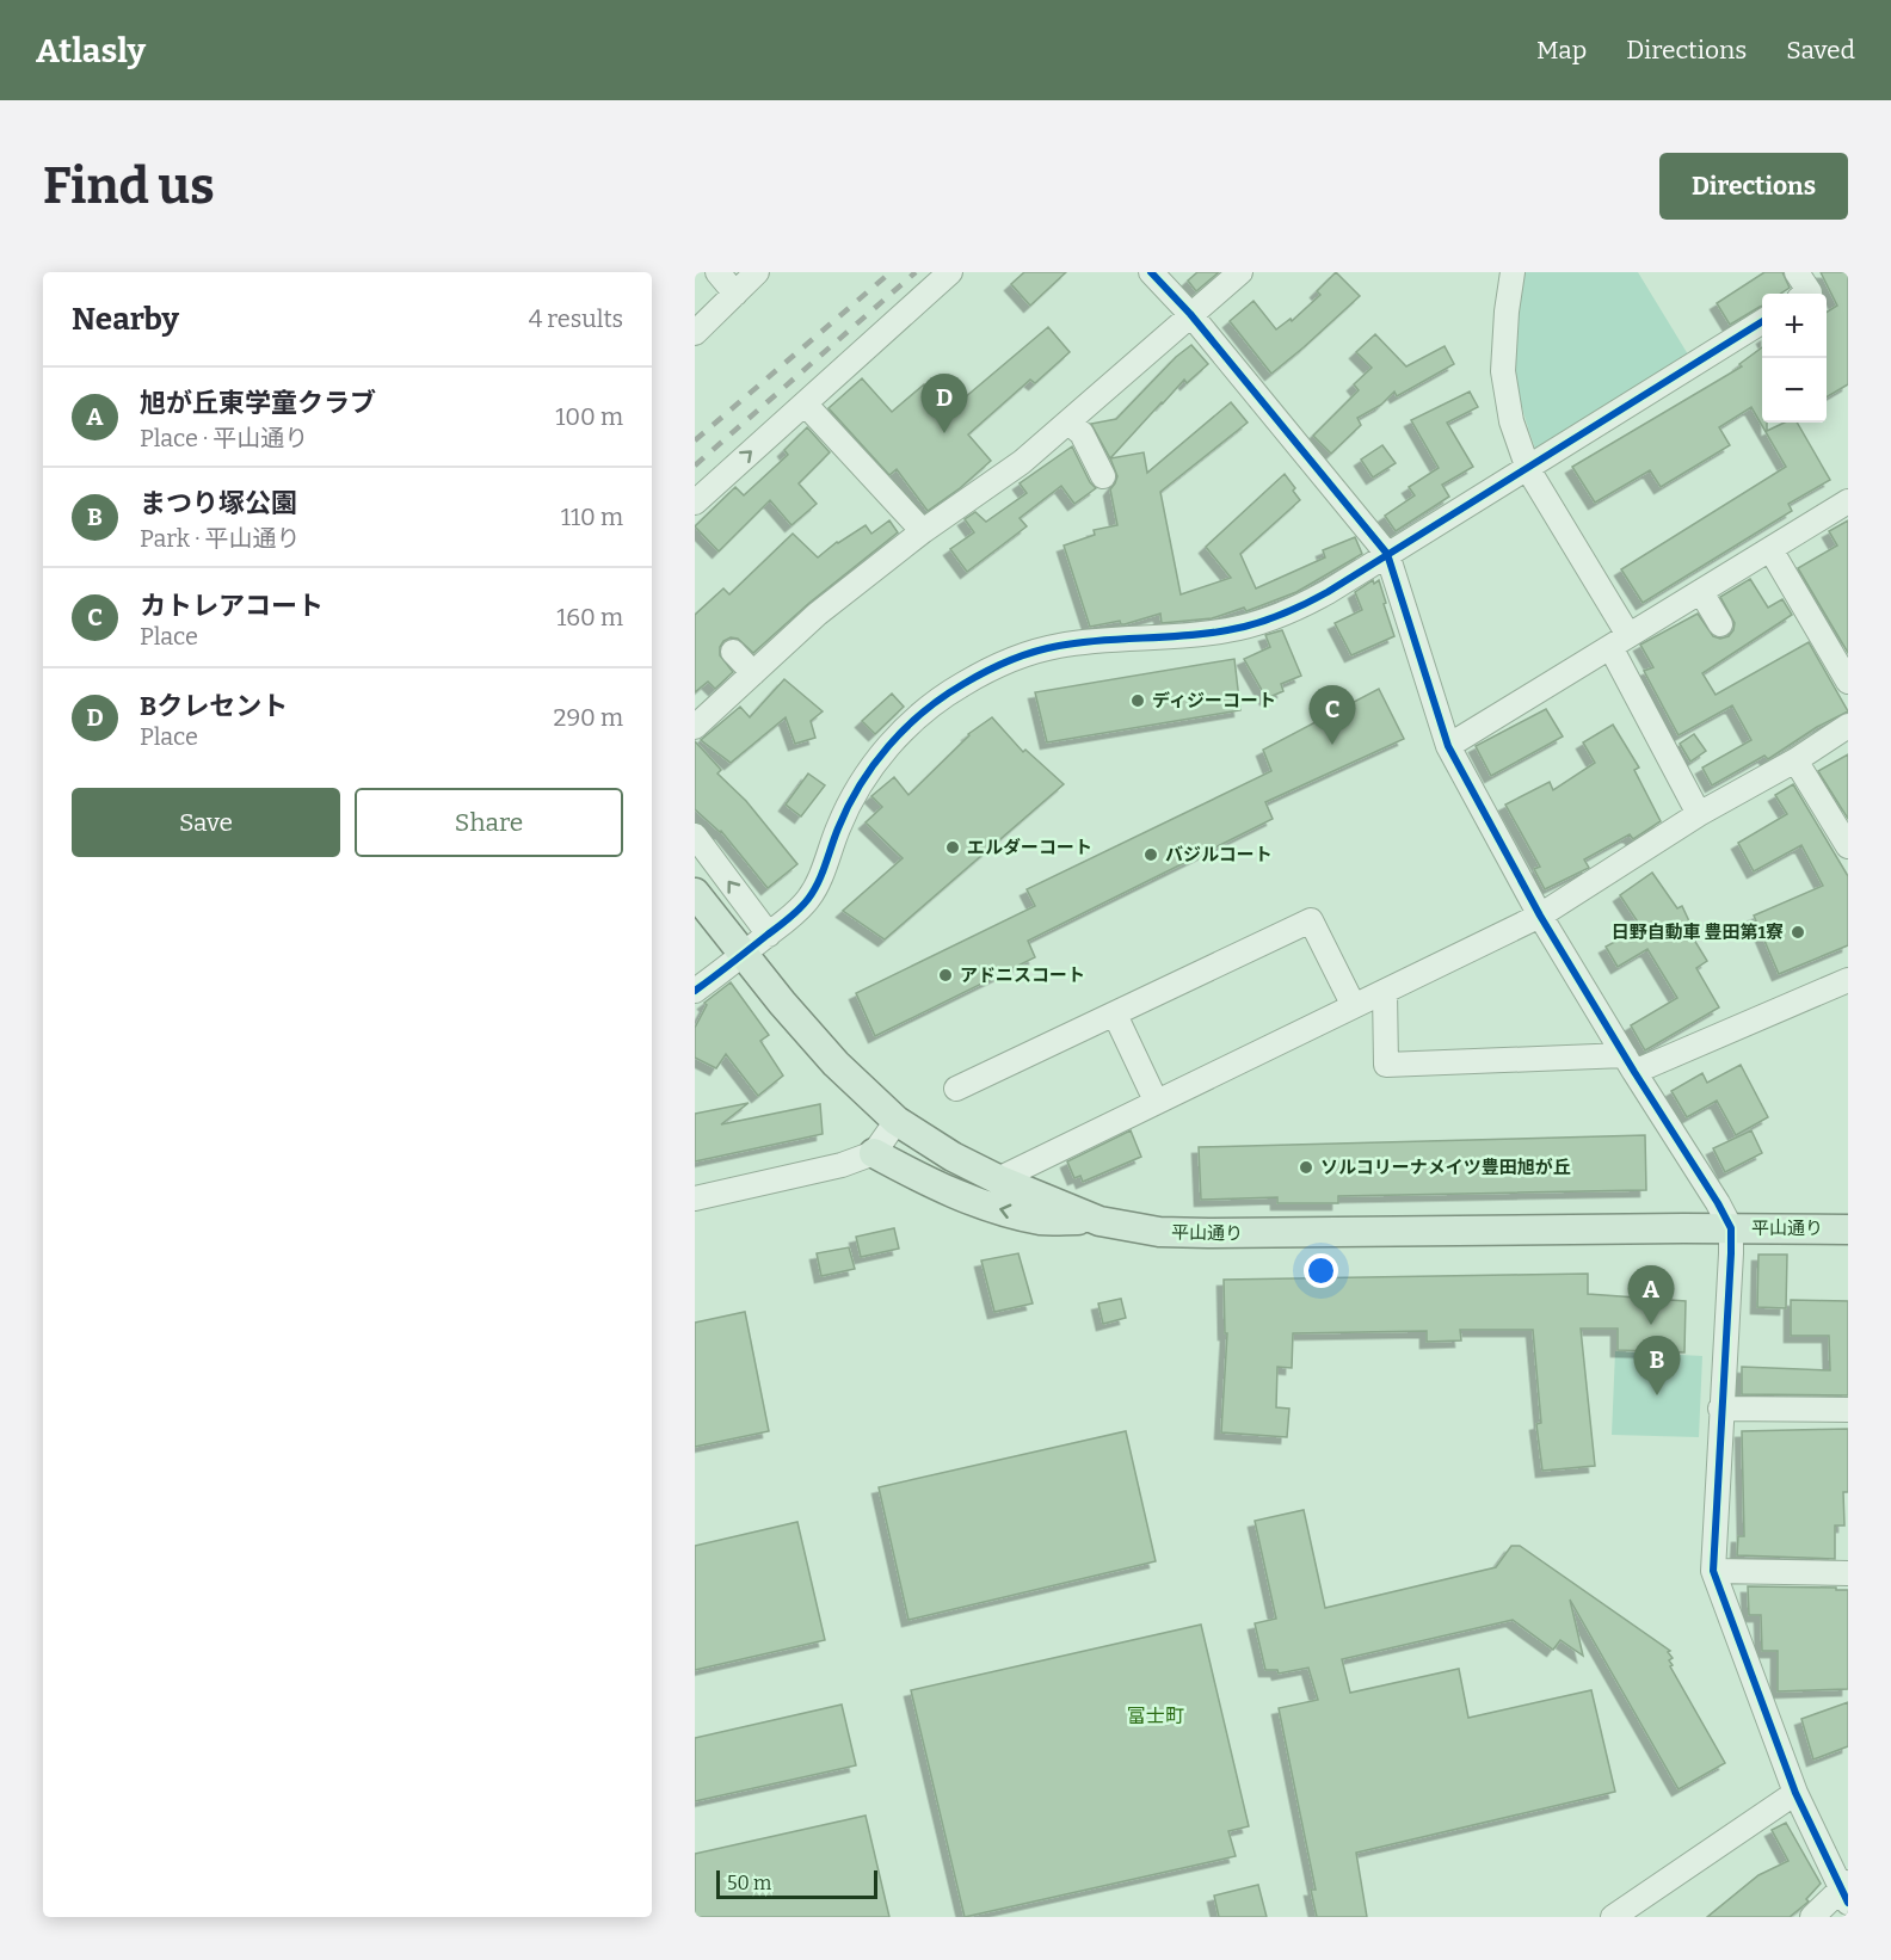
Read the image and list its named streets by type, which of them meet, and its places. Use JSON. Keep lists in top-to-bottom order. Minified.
{"streets":{"main road":["平山通り"]},"districts":["富士町"],"places":["ディジーコート","エルダーコート","バジルコート","日野自動車 豊田第1寮","アドニスコート","ソルコリーナメイツ豊田旭が丘"],"scale_bar":"50 m","page":{"header":"Atlasly","nav":["Map","Directions","Saved"],"buttons":["Directions",["Save","Share"]],"title":"Find us","heading":["Nearby","4 results"],"map_buttons":["+","−"],"list":[{"mark":"A","name":"旭が丘東学童クラブ","note":"Place · 平山通り","value":"100 m"},{"mark":"B","name":"まつり塚公園","note":"Park · 平山通り","value":"110 m"},{"mark":"C","name":"カトレアコート","note":"Place","value":"160 m"},{"mark":"D","name":"Bクレセント","note":"Place","value":"290 m"}],"pins":["D","C","A","B"],"scale":"50 m"}}
